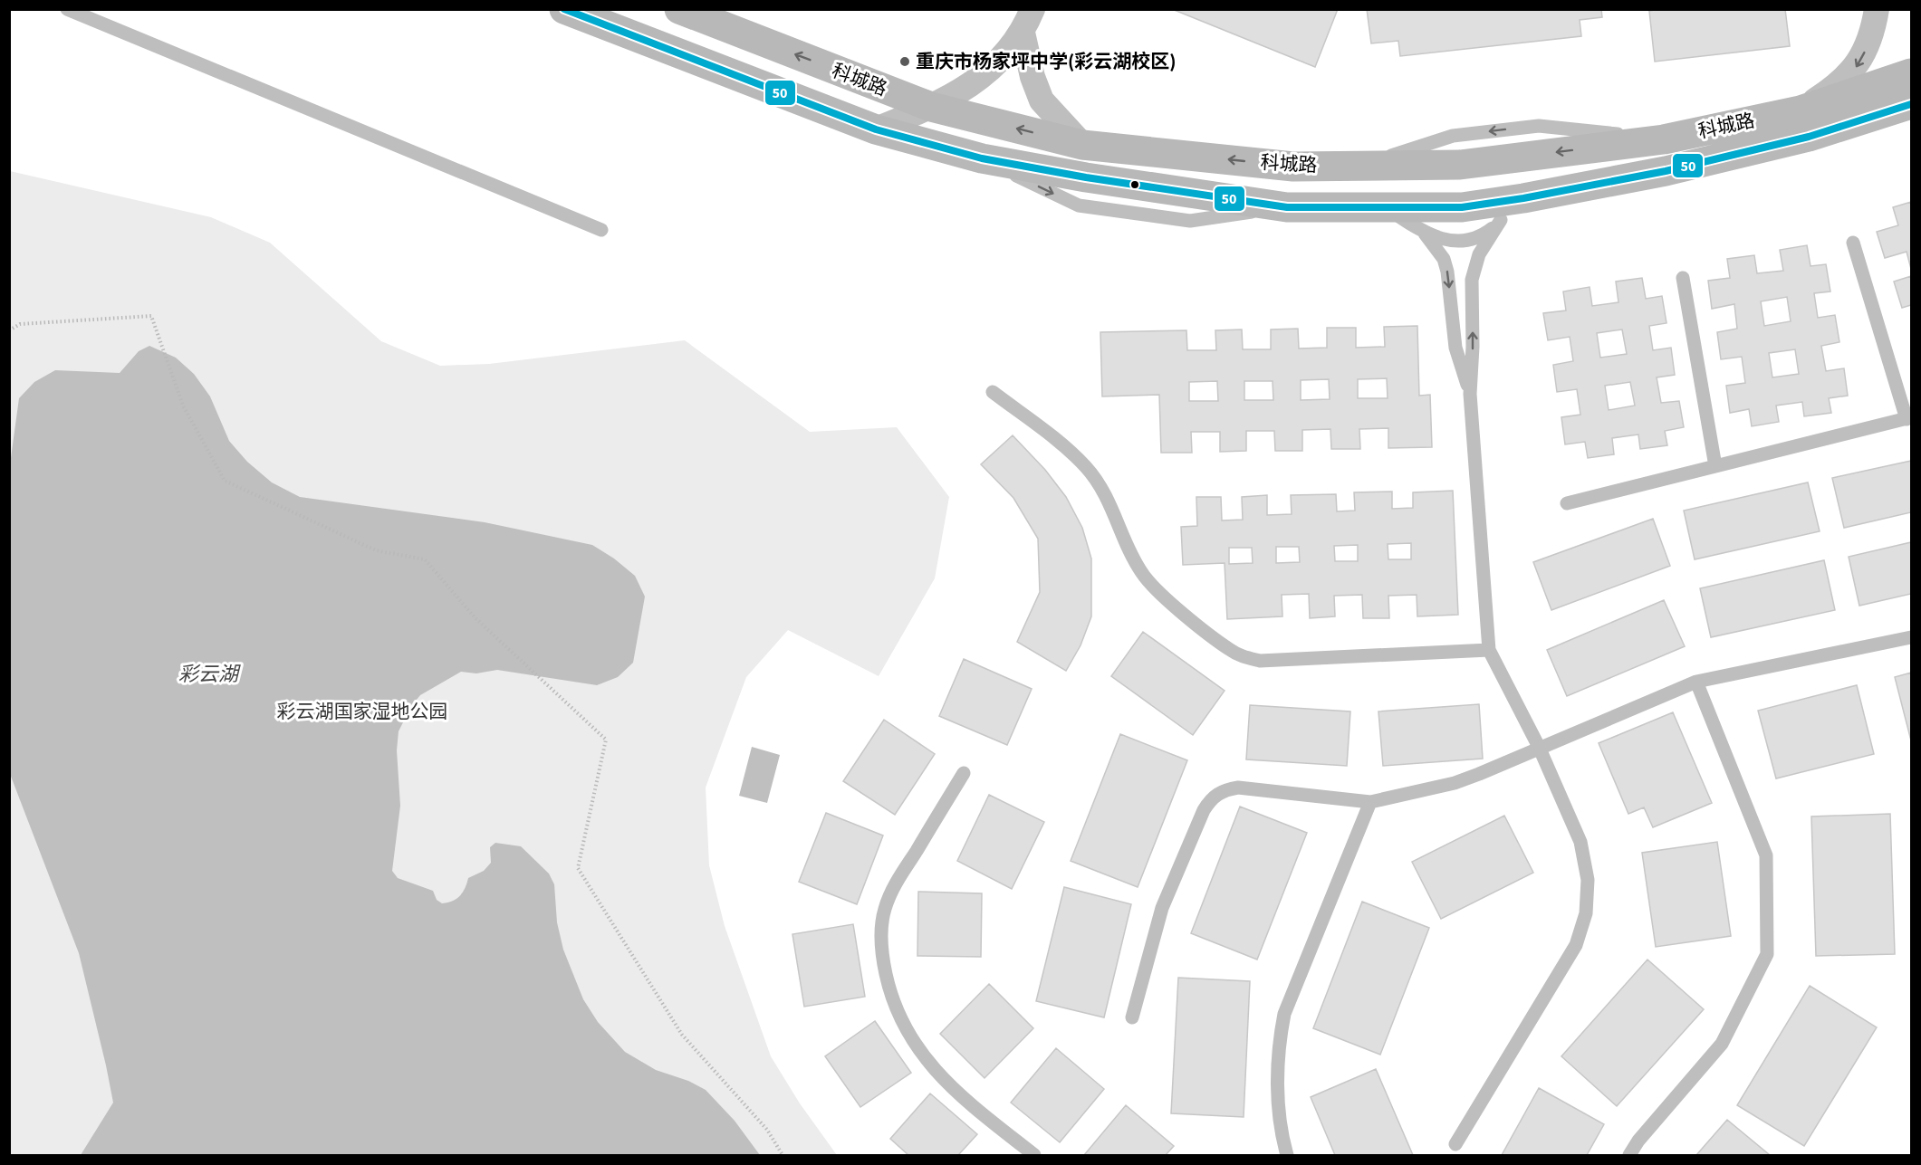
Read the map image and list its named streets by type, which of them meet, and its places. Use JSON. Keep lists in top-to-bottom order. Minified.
{"streets":{"main road":["科城路"]},"water":["彩云湖"],"parks":["彩云湖国家湿地公园"],"places":["重庆市杨家坪中学(彩云湖校区)"],"lines":["transit line 50"]}
